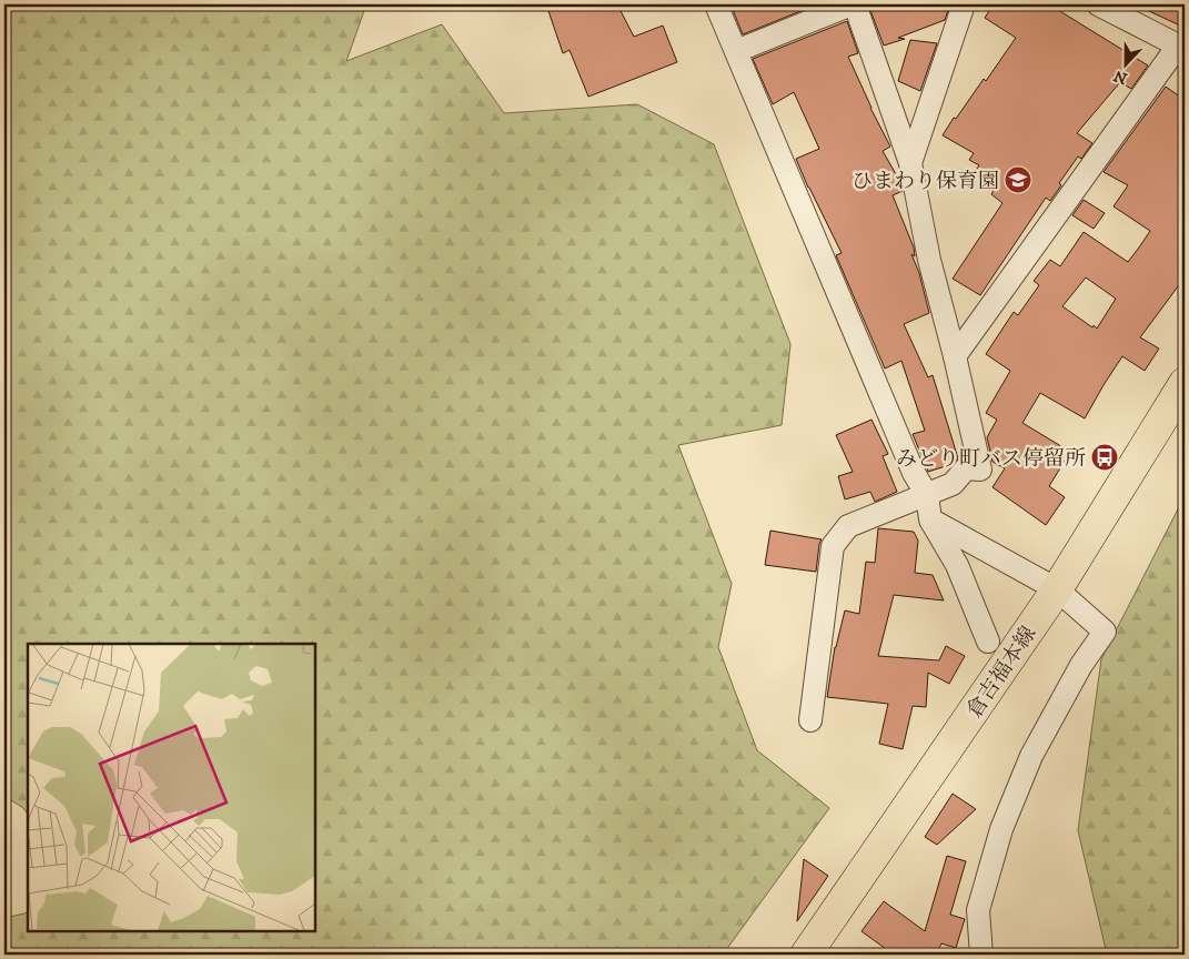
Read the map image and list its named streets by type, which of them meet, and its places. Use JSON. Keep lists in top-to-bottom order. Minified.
{"streets":{"main road":["倉吉福本線"]},"places":{"school or university":["ひまわり保育園"],"bus stop":["みどり町バス停留所"]},"north":"bottom"}
